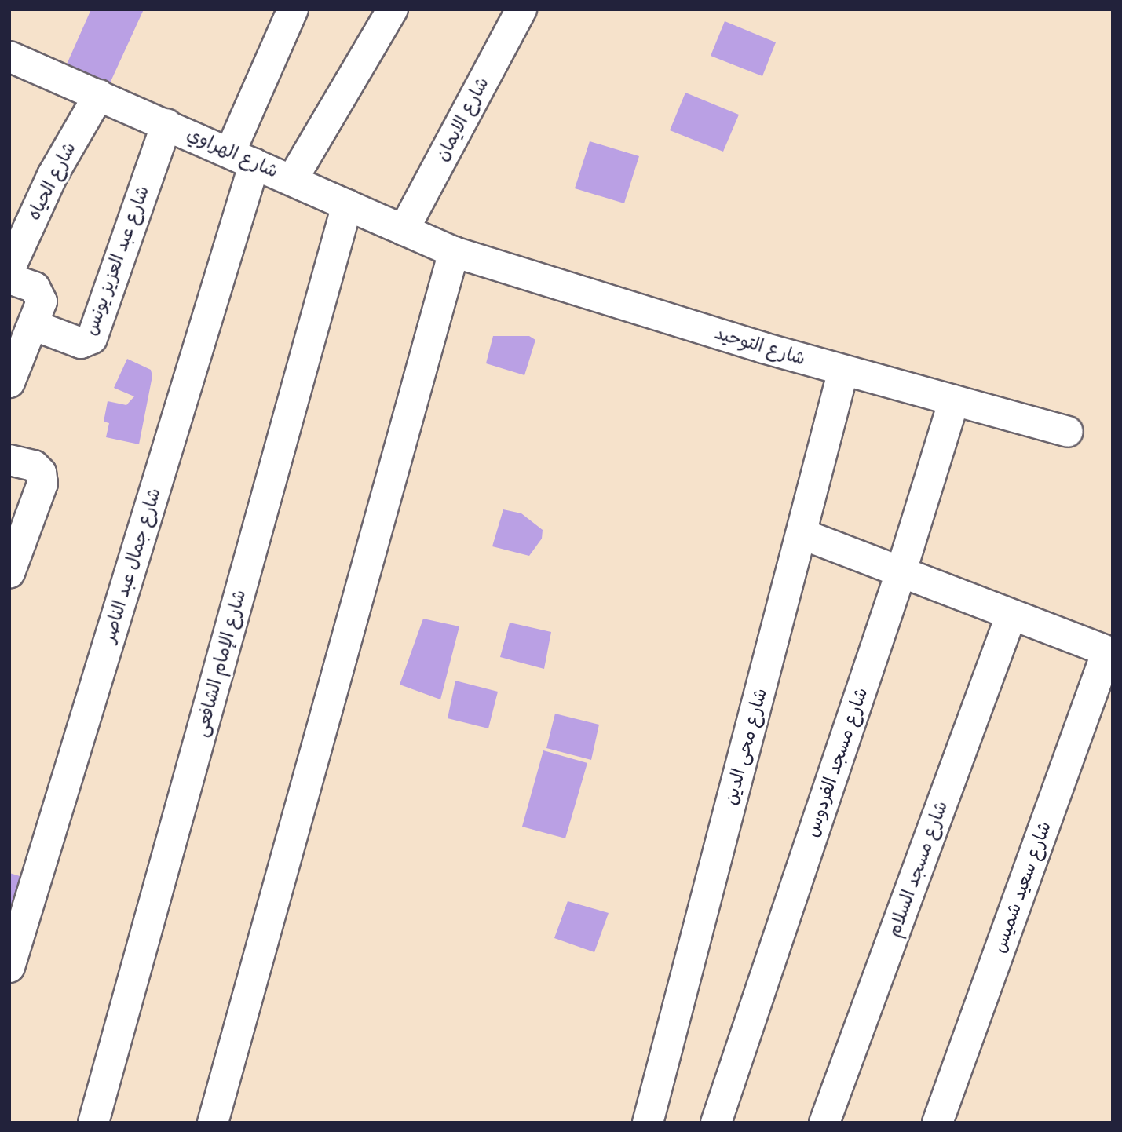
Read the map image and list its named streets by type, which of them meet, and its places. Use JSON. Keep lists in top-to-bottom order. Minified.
{"streets":{"street":["شارع الايمان","شارع الهراوي","شارع الحياه","شارع عبد العزيز يونس","شارع التوحيد","شارع جمال عبد الناصر","شارع الإمام الشافعى","شارع محى الدين","شارع مسجد الفردوس","شارع مسجد السلام","شارع سعيد شميس"]},"crossings":[["شارع الايمان","شارع الهراوي"],["شارع الهراوي","شارع الحياه"],["شارع الهراوي","شارع عبد العزيز يونس"],["شارع الهراوي","شارع التوحيد"],["شارع الهراوي","شارع جمال عبد الناصر"],["شارع الهراوي","شارع الإمام الشافعى"],["شارع التوحيد","شارع محى الدين"],["شارع التوحيد","شارع مسجد الفردوس"]]}
